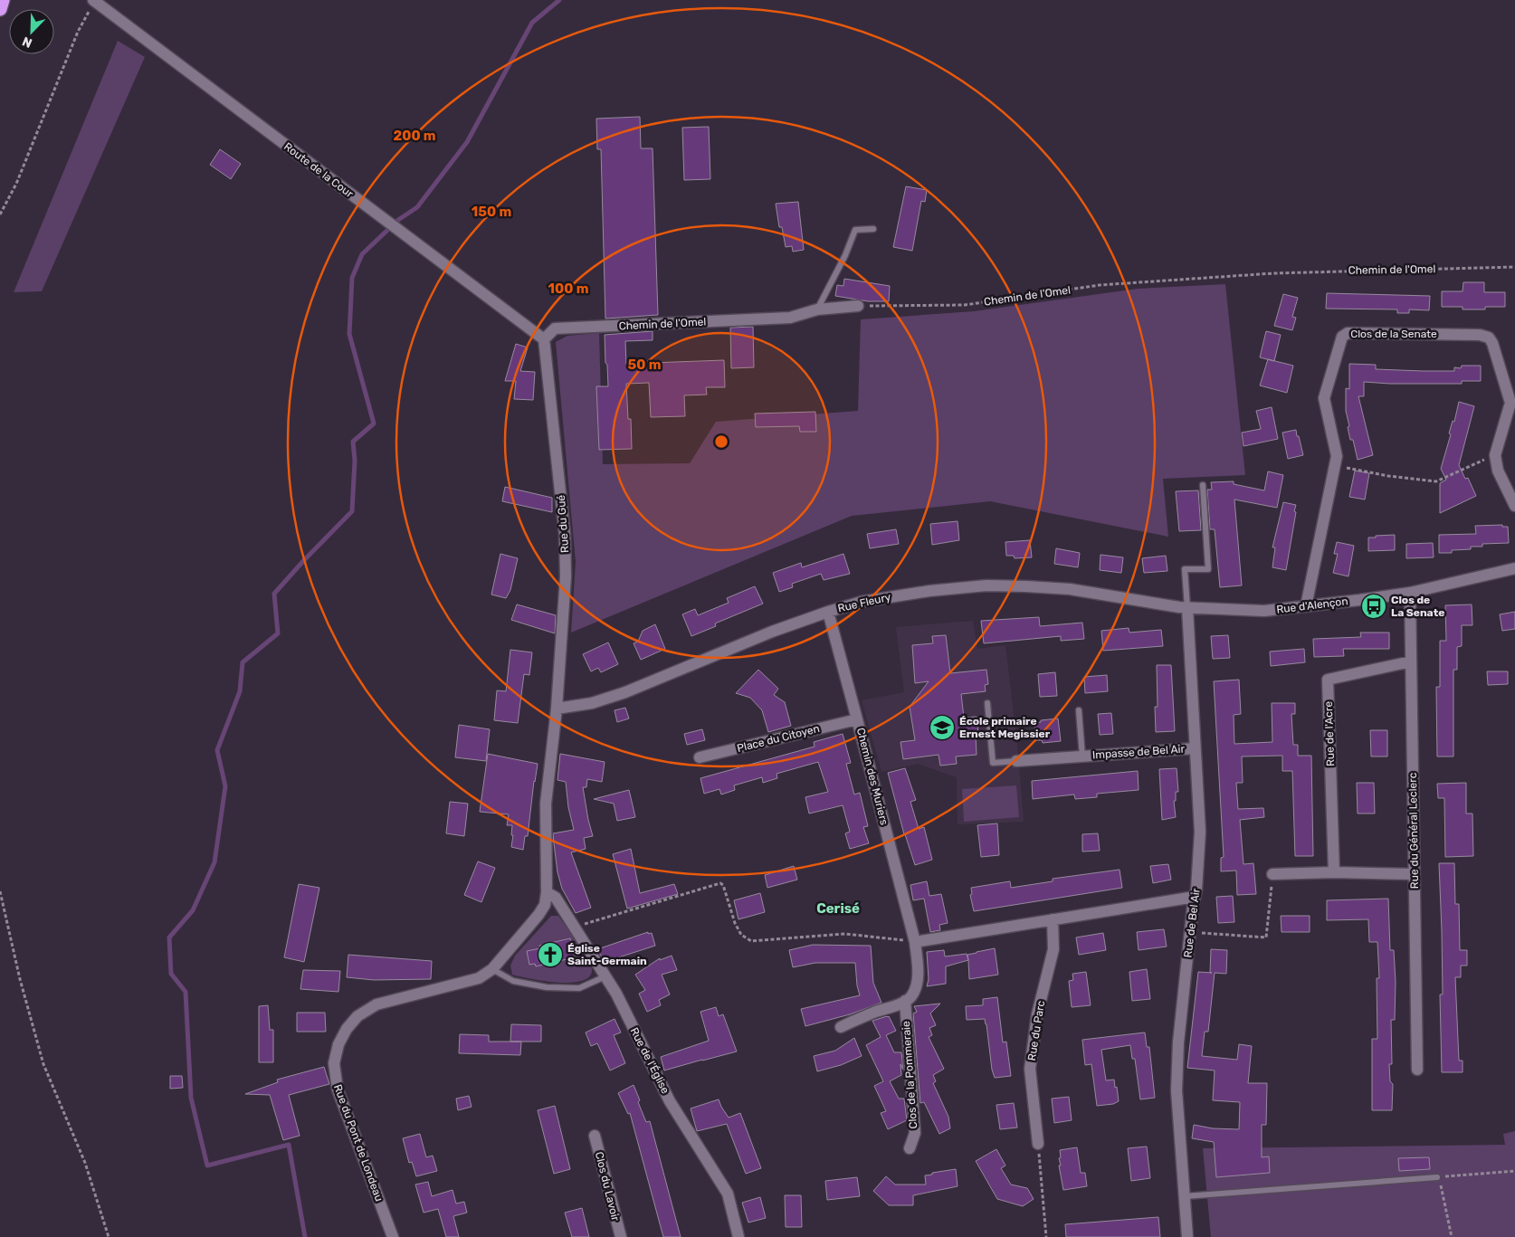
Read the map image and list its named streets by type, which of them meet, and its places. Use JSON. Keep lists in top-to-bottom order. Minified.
{"streets":{"street":["Route de la Cour","Chemin de l'Omel","Clos de la Senate","Rue du Gué","Rue Fleury","Rue d'Alençon","Rue de l'Acre","Place du Citoyen","Impasse de Bel Air","Chemin des Muriers","Rue du Général Leclerc","Rue de Bel Air","Rue du Parc","Rue de l'Église","Clos de la Pommeraie","Rue du Pont de Londeau","Clos du Lavoir"]},"crossings":[["Route de la Cour","Chemin de l'Omel"],["Route de la Cour","Rue du Gué"],["Chemin de l'Omel","Rue du Gué"],["Clos de la Senate","Rue d'Alençon"],["Rue du Gué","Rue Fleury"],["Rue du Gué","Rue du Pont de Londeau"],["Rue Fleury","Rue d'Alençon"],["Rue Fleury","Chemin des Muriers"],["Rue Fleury","Rue de Bel Air"],["Rue Fleury","Rue du Pont de Londeau"],["Rue d'Alençon","Rue du Général Leclerc"],["Rue d'Alençon","Rue de Bel Air"],["Rue de l'Acre","Rue du Général Leclerc"],["Place du Citoyen","Chemin des Muriers"],["Impasse de Bel Air","Rue de Bel Air"],["Rue de l'Église","Rue du Pont de Londeau"]],"districts":["Cerisé"],"places":{"bus stop":["Clos de La Senate"],"school or university":["École primaire Ernest Megissier"],"church":["Église Saint-Germain"]},"north":"bottom left","rings":["200 m","150 m","100 m","50 m"]}
